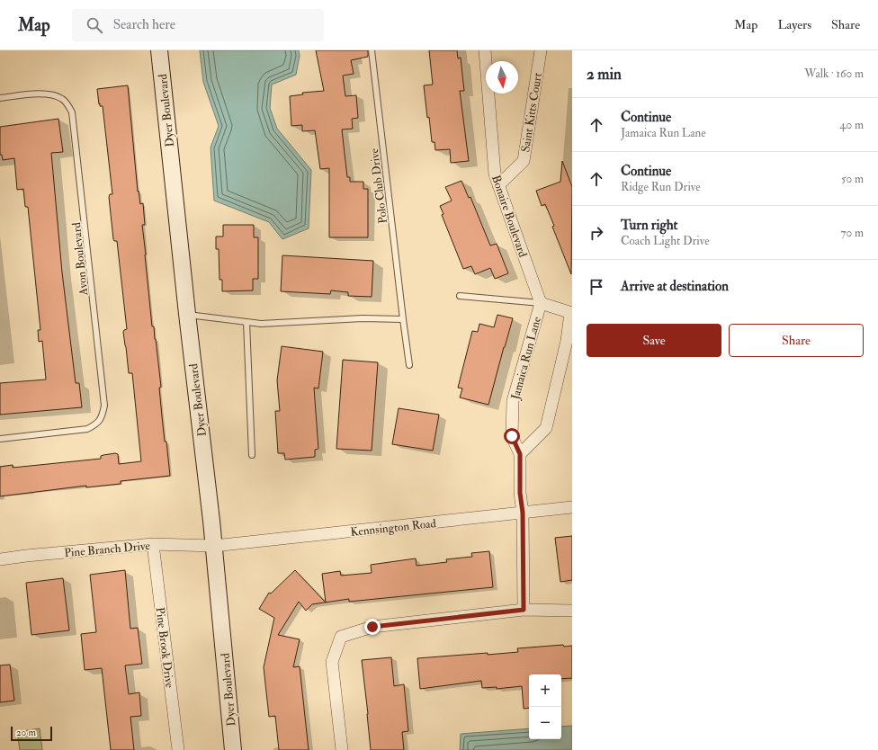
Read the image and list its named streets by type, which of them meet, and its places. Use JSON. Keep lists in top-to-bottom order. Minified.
{"streets":{"main road":["Dyer Boulevard"],"street":["Saint Kitts Court","Bonaire Boulevard","Jamaica Run Lane","Kennsington Road","Pine Branch Drive","Pine Brook Drive"],"lane":["Polo Club Drive","Avon Boulevard"]},"crossings":[["Dyer Boulevard","Kennsington Road"],["Dyer Boulevard","Pine Branch Drive"],["Saint Kitts Court","Bonaire Boulevard"],["Bonaire Boulevard","Jamaica Run Lane"],["Jamaica Run Lane","Kennsington Road"],["Kennsington Road","Pine Branch Drive"],["Pine Branch Drive","Pine Brook Drive"]],"scale_bar":"20 m","north":"bottom","page":{"header":"Map","search":"Search here","nav":["Map","Layers","Share"],"heading":["2 min","Walk · 160 m"],"list":[["Continue","Jamaica Run Lane","40 m"],["Continue","Ridge Run Drive","50 m"],["Turn right","Coach Light Drive","70 m"],"Arrive at destination"],"buttons":["Save","Share"],"map_buttons":["+","−"],"scale":"20 m"}}
